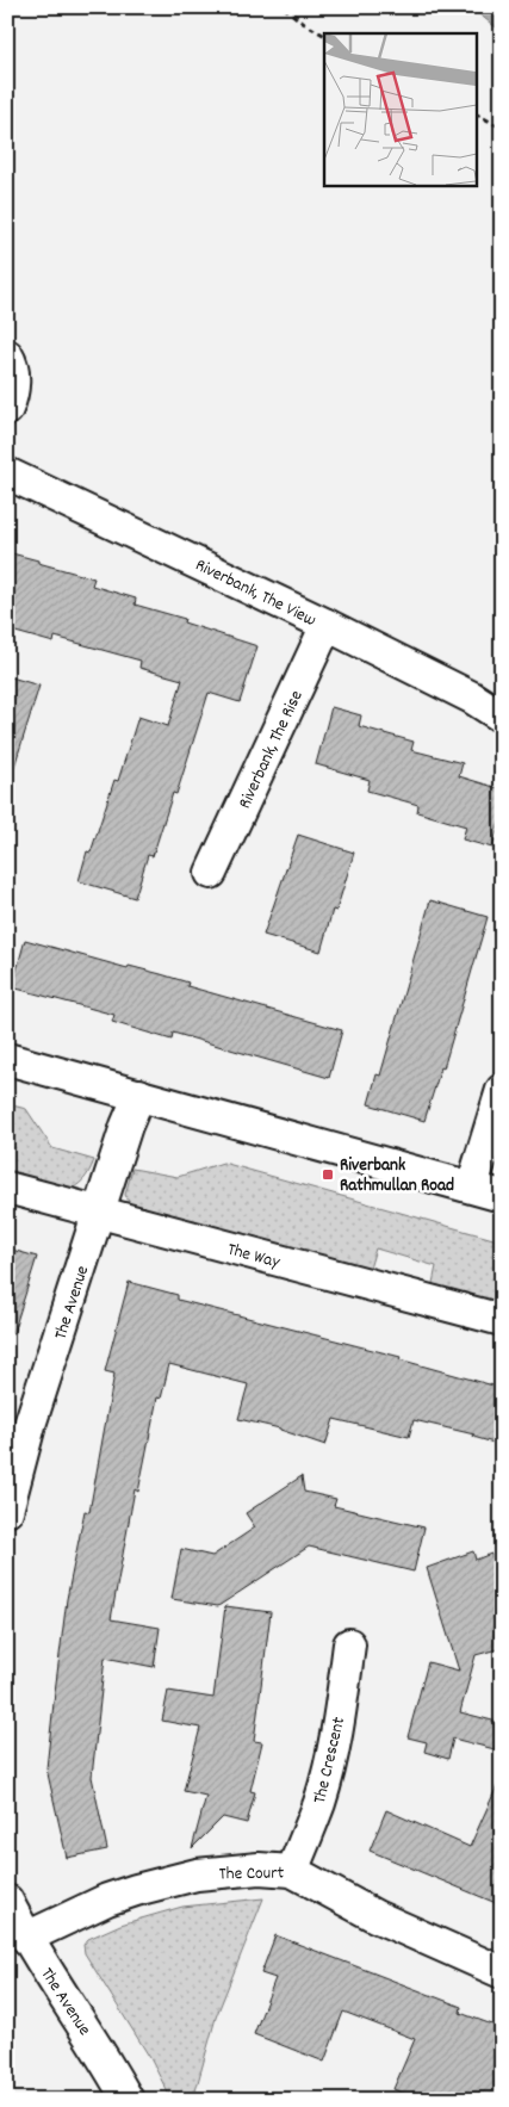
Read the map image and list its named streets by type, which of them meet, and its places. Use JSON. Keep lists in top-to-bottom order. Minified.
{"streets":{"street":["Riverbank, The View","Riverbank, The Rise","The Way","The Avenue","The Crescent","The Court"]},"crossings":[["Riverbank, The View","Riverbank, The Rise"],["The Way","The Avenue"],["The Avenue","The Court"],["The Crescent","The Court"]],"places":{"transit":["Riverbank Rathmullan Road"]}}
